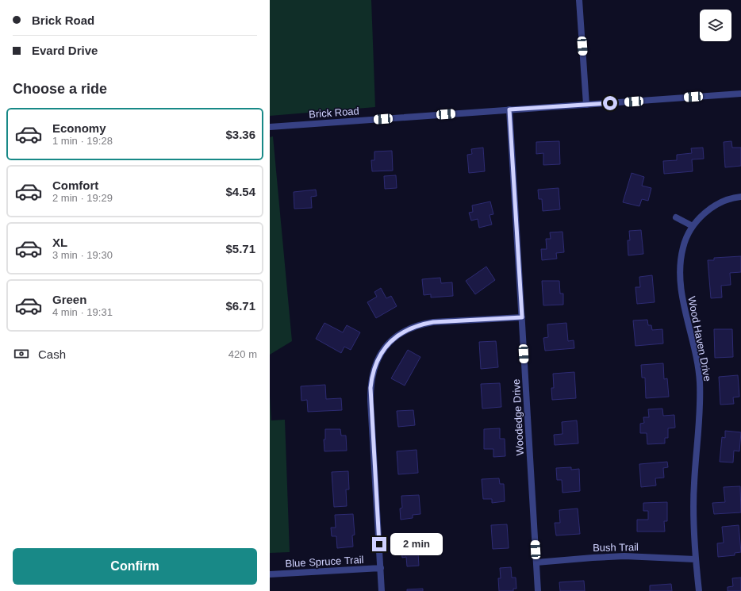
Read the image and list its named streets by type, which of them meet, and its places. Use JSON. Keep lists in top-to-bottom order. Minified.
{"streets":{"street":["Brick Road","Wood Haven Drive","Woodedge Drive","Bush Trail","Blue Spruce Trail"]},"crossings":[["Brick Road","Woodedge Drive"],["Wood Haven Drive","Bush Trail"],["Woodedge Drive","Bush Trail"]],"page":{"banner":["Brick Road","Evard Drive"],"heading":"Choose a ride","list":[{"name":"Economy","note":"1 min · 19:28","value":"$3.36"},{"name":"Comfort","note":"2 min · 19:29","value":"$4.54"},{"name":"XL","note":"3 min · 19:30","value":"$5.71"},{"name":"Green","note":"4 min · 19:31","value":"$6.71"}],"pay":["Cash","420 m"],"bubble":"2 min","buttons":"Confirm"}}
